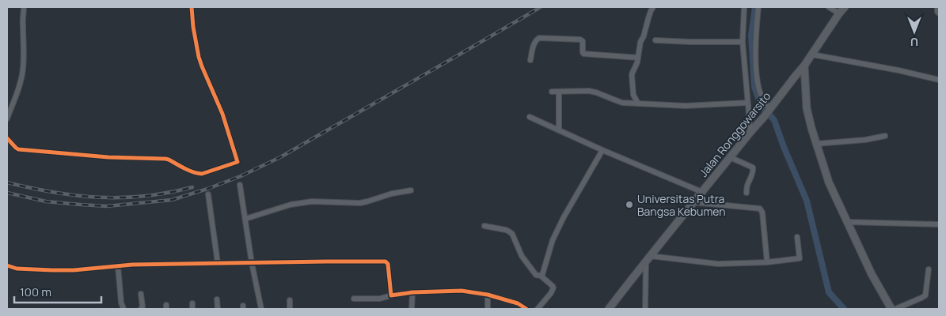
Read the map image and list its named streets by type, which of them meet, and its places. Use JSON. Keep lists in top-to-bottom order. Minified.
{"streets":{"main road":["Jalan Ronggowarsito"]},"places":["Universitas Putra Bangsa Kebumen"],"scale_bar":"100 m","north":"bottom"}
